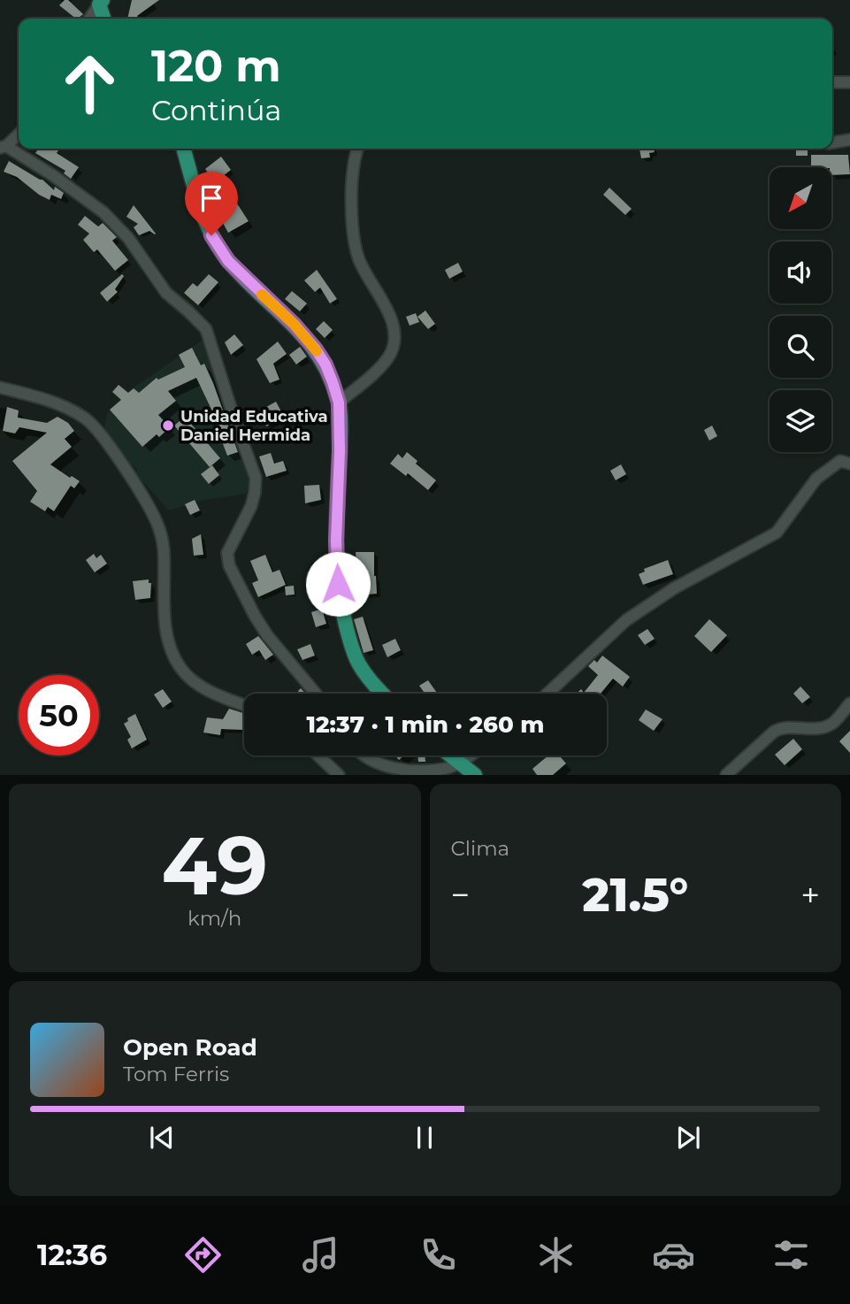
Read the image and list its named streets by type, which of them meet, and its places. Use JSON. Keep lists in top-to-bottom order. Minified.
{"places":["Unidad Educativa Daniel Hermida"],"north":"bottom left","page":{"turn":["120 m","Continúa"],"limit":"50","trip":"12:37 · 1 min · 260 m","tile":[["49","km/h"],"Clima"],"heat":["−","21.5°","+"],"song":["Open Road","Tom Ferris"],"tabs":"12:36"}}
